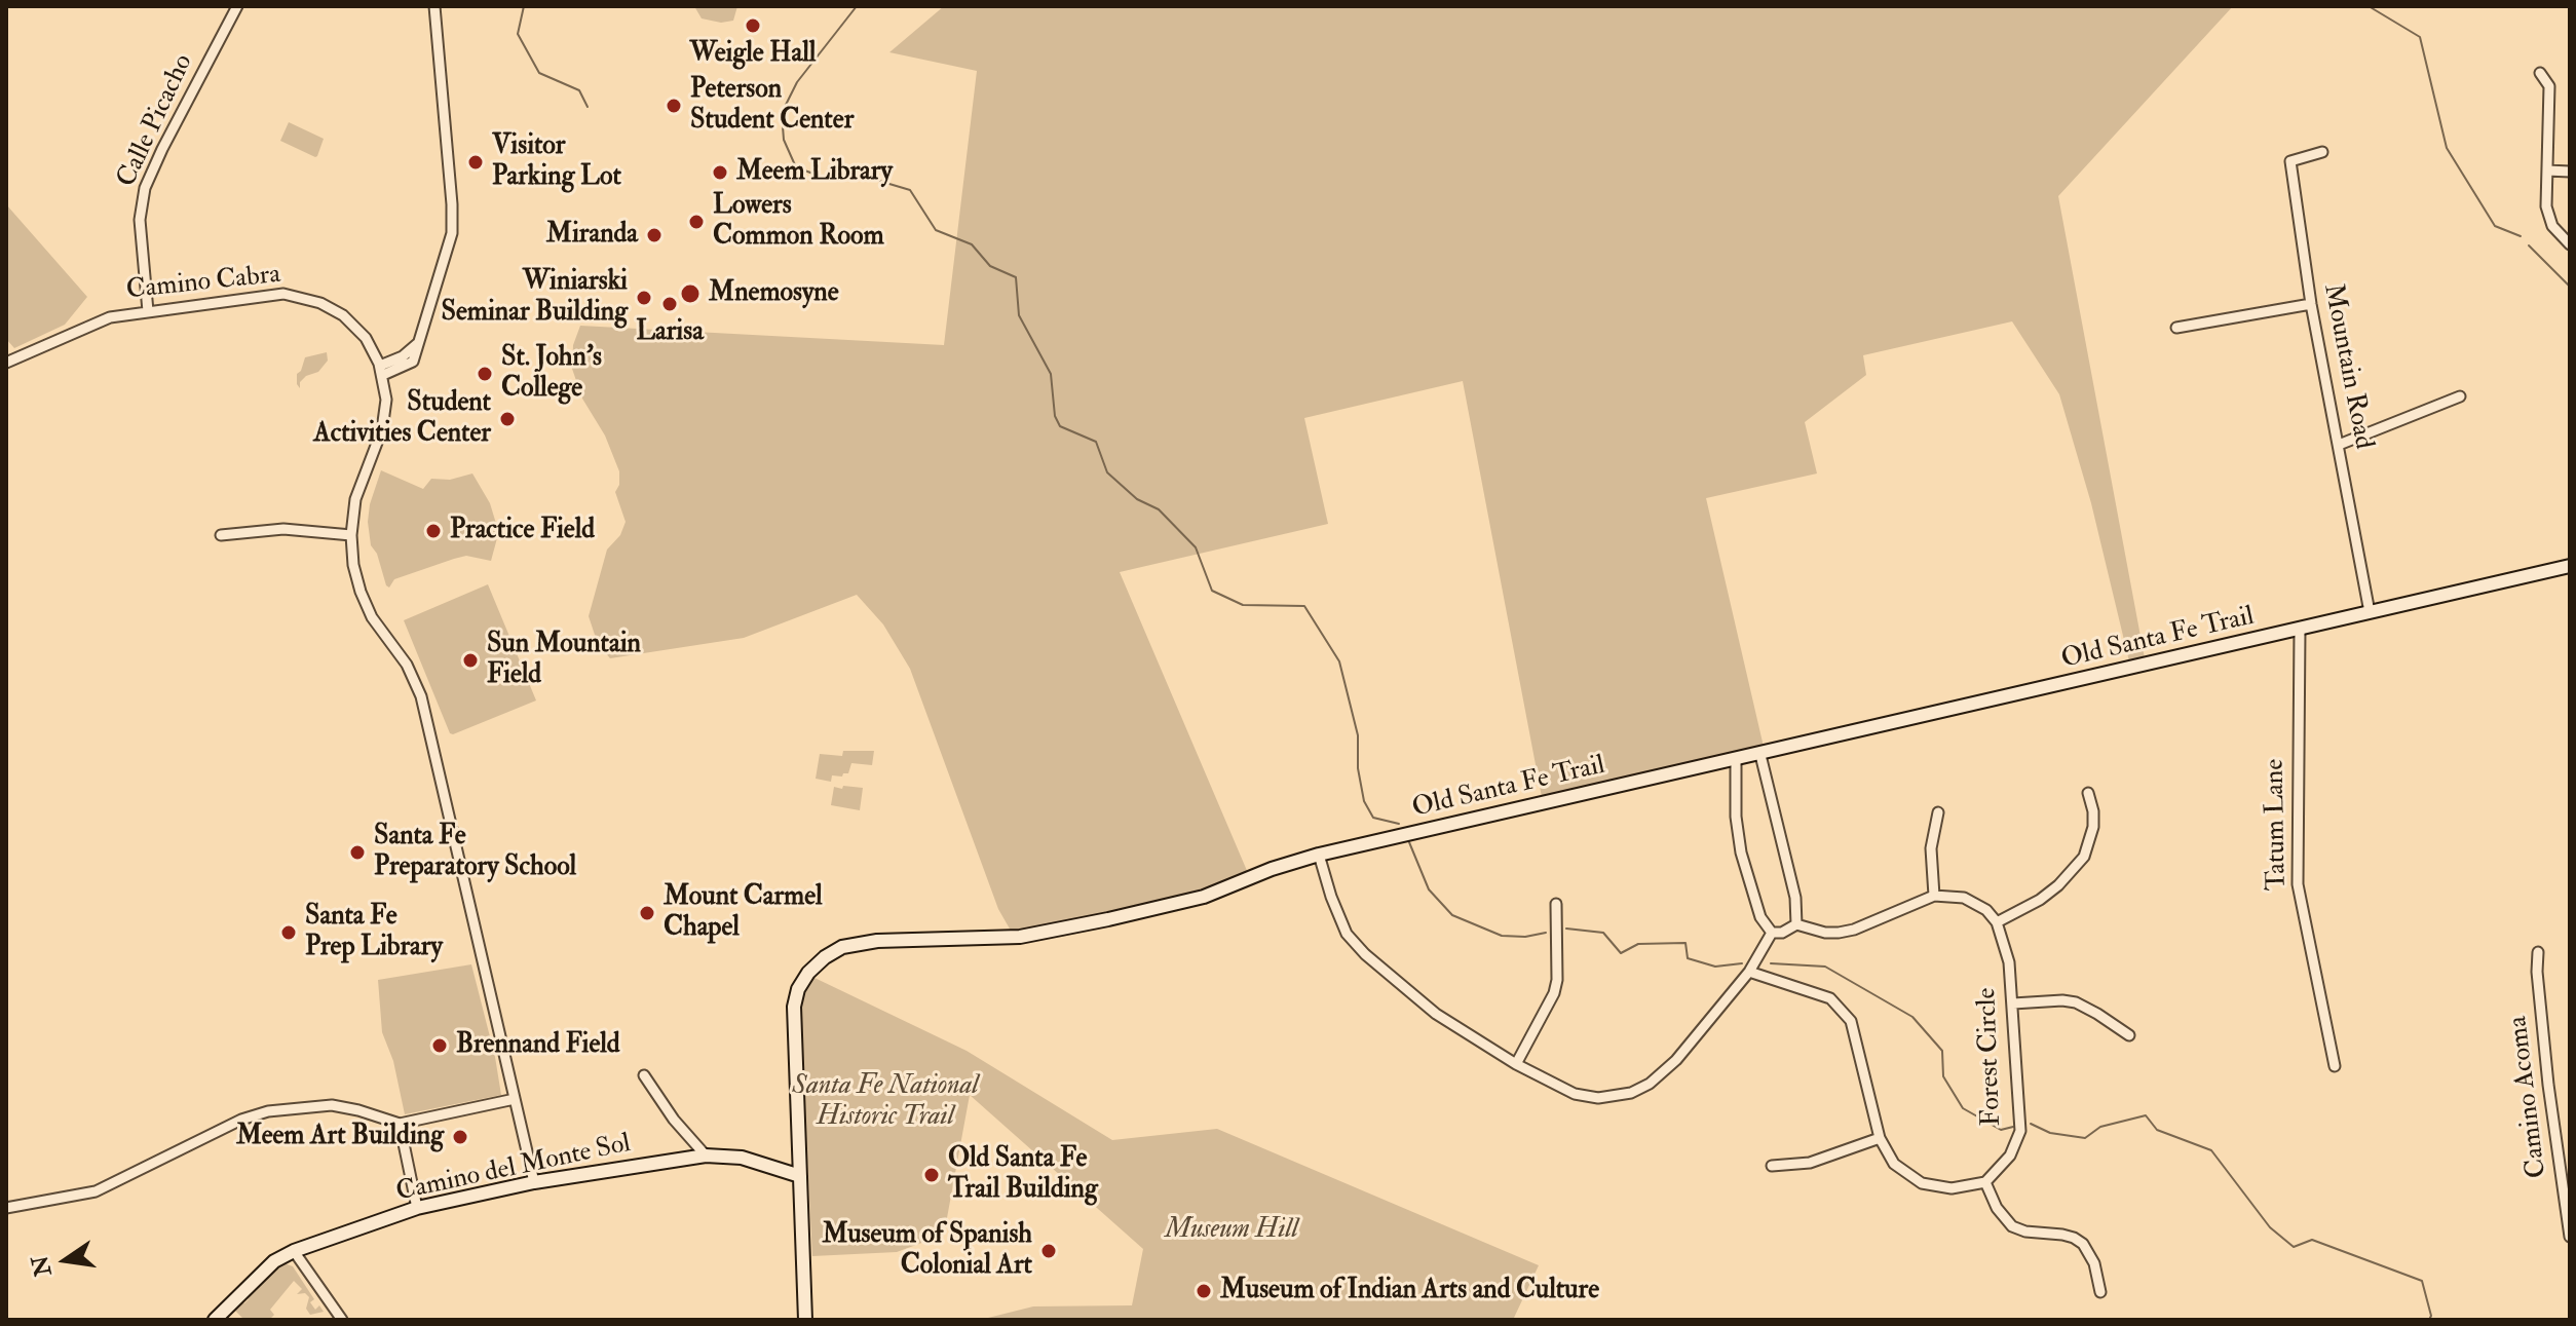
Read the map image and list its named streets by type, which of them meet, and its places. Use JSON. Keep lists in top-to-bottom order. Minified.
{"streets":{"street":["Calle Picacho","Camino Cabra","Mountain Road","Old Santa Fe Trail","Tatum Lane","Forest Circle","Camino Acoma","Camino del Monte Sol"]},"crossings":[["Calle Picacho","Camino Cabra"],["Mountain Road","Old Santa Fe Trail"],["Old Santa Fe Trail","Tatum Lane"],["Old Santa Fe Trail","Camino del Monte Sol"]],"parks":["Santa Fe National Historic Trail","Museum Hill"],"places":["Weigle Hall","Peterson Student Center","Visitor Parking Lot","Meem Library","Lowers Common Room","Miranda","Mnemosyne","Winiarski Seminar Building","Larisa","St. John's College","Student Activities Center","Practice Field","Sun Mountain Field","Santa Fe Preparatory School","Mount Carmel Chapel","Santa Fe Prep Library","Brennand Field","Meem Art Building","Old Santa Fe Trail Building","Museum of Spanish Colonial Art","Museum of Indian Arts and Culture"],"north":"left"}
